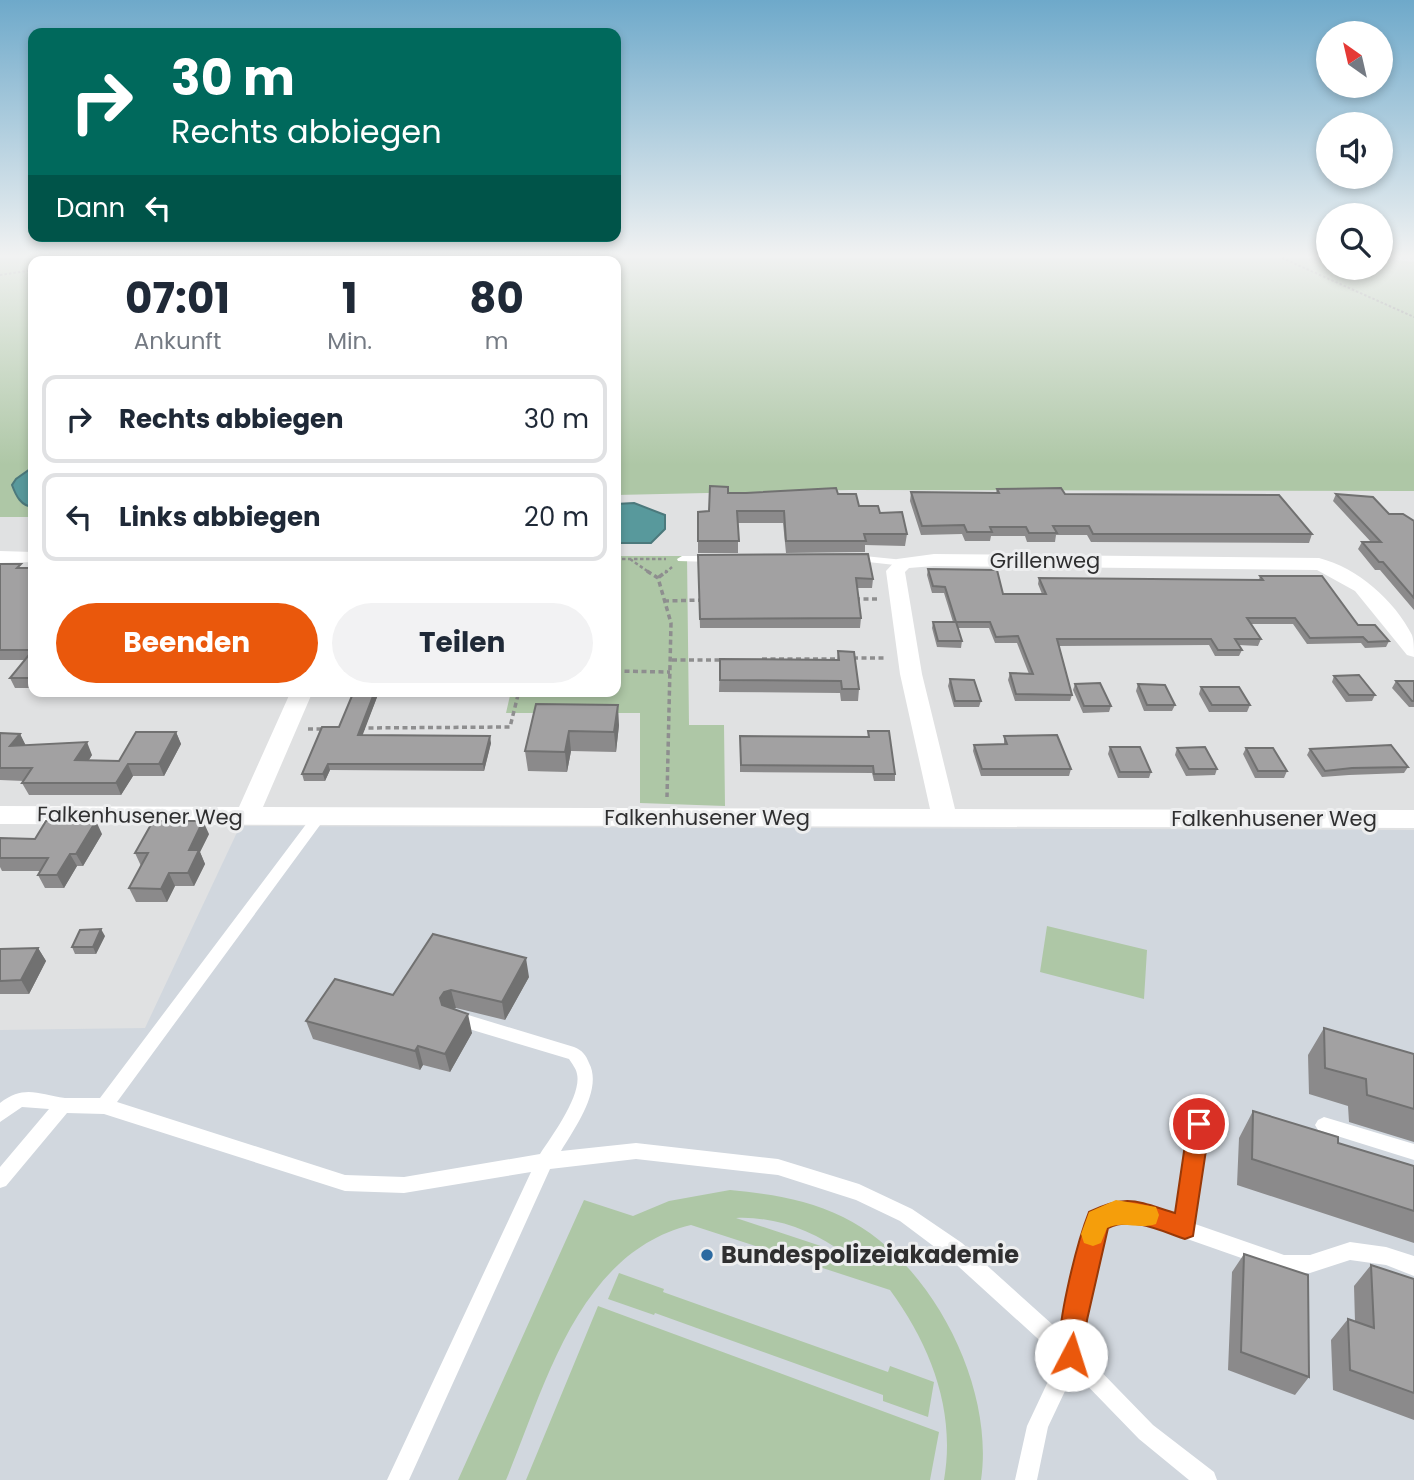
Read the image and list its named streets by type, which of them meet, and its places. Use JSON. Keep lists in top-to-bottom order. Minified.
{"streets":{"street":["Grillenweg","Falkenhusener Weg"]},"places":["Bundespolizeiakademie"],"north":"top left","page":{"turn":["30 m","Rechts abbiegen"],"then":"Dann","eta":["07:01","Ankunft","1","Min.","80","m"],"list":[{"name":"Rechts abbiegen","value":"30 m"},{"name":"Links abbiegen","value":"20 m"}],"buttons":["Beenden","Teilen"]}}
